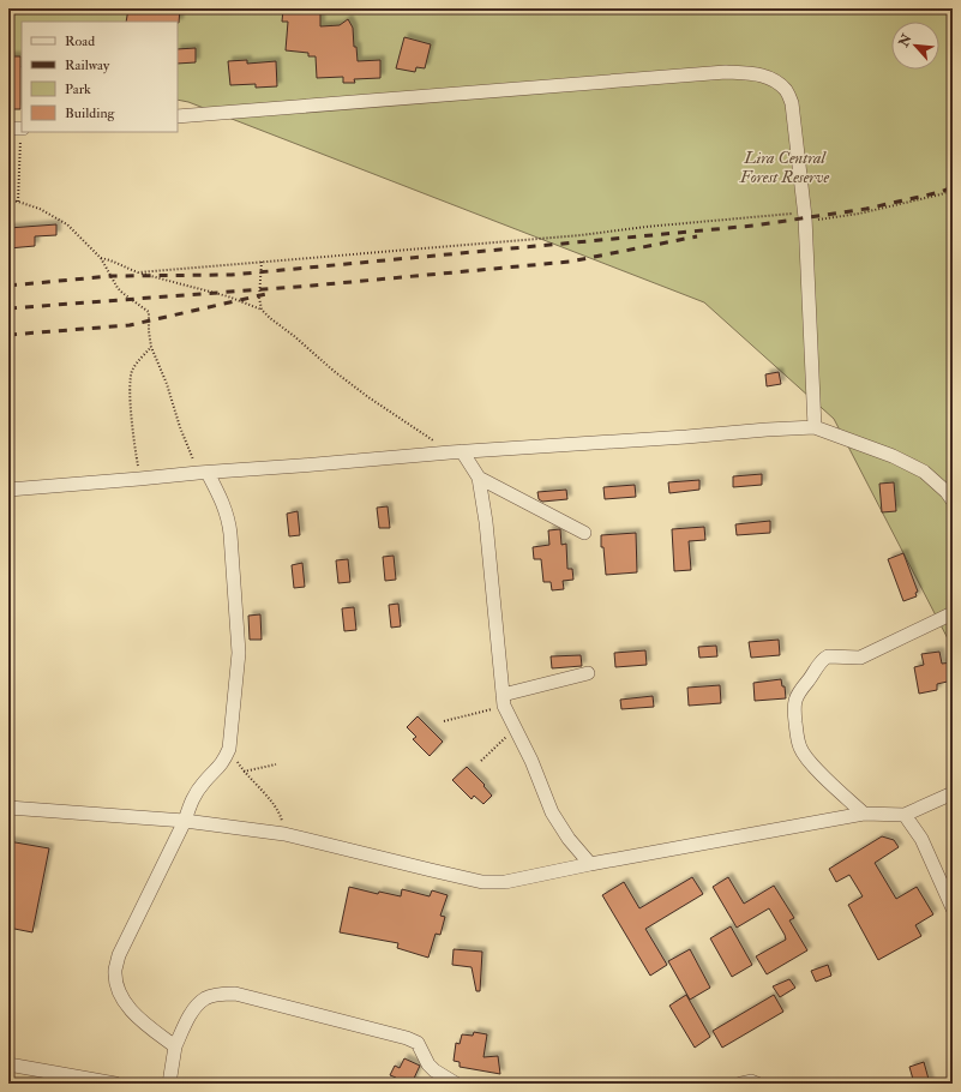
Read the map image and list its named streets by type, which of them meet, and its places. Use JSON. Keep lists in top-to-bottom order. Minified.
{"parks":["Lira Central Forest Reserve"],"legend":["Road","Railway","Park","Building"],"north":"top left"}
